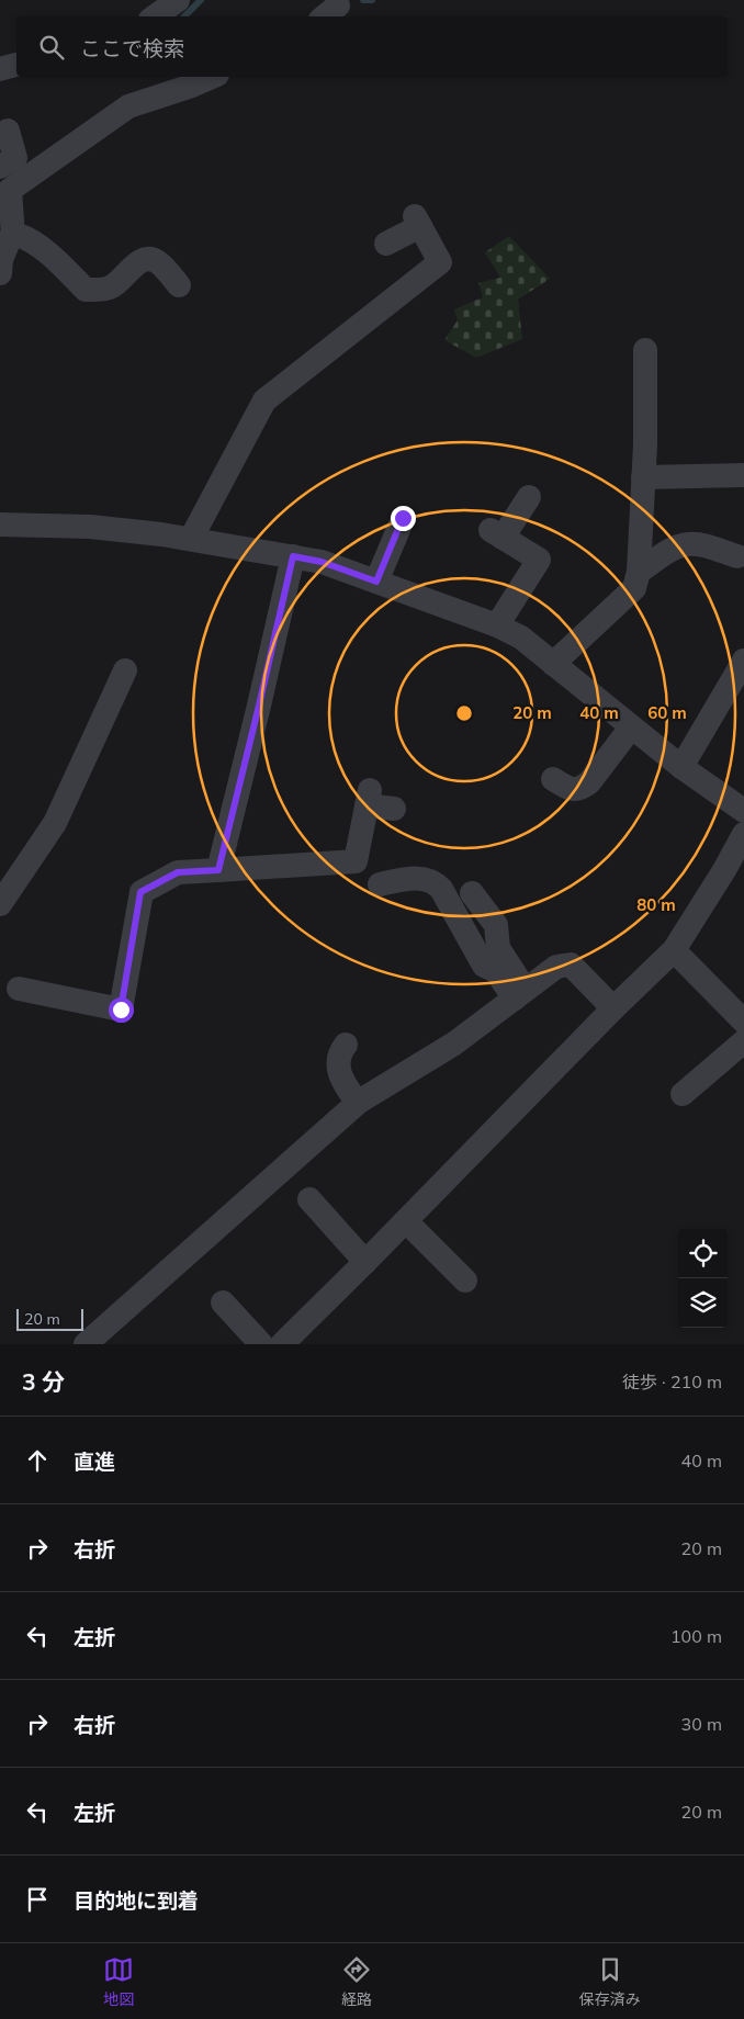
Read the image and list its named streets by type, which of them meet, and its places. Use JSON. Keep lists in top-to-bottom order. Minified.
{"scale_bar":"20 m","page":{"search":"ここで検索","scale":"20 m","heading":["3 分","徒歩 · 210 m"],"list":[["直進","40 m"],["右折","20 m"],["左折","100 m"],["右折","30 m"],["左折","20 m"],"目的地に到着"],"nav":["地図","経路","保存済み"]},"rings":["20 m","40 m","60 m","80 m"]}
